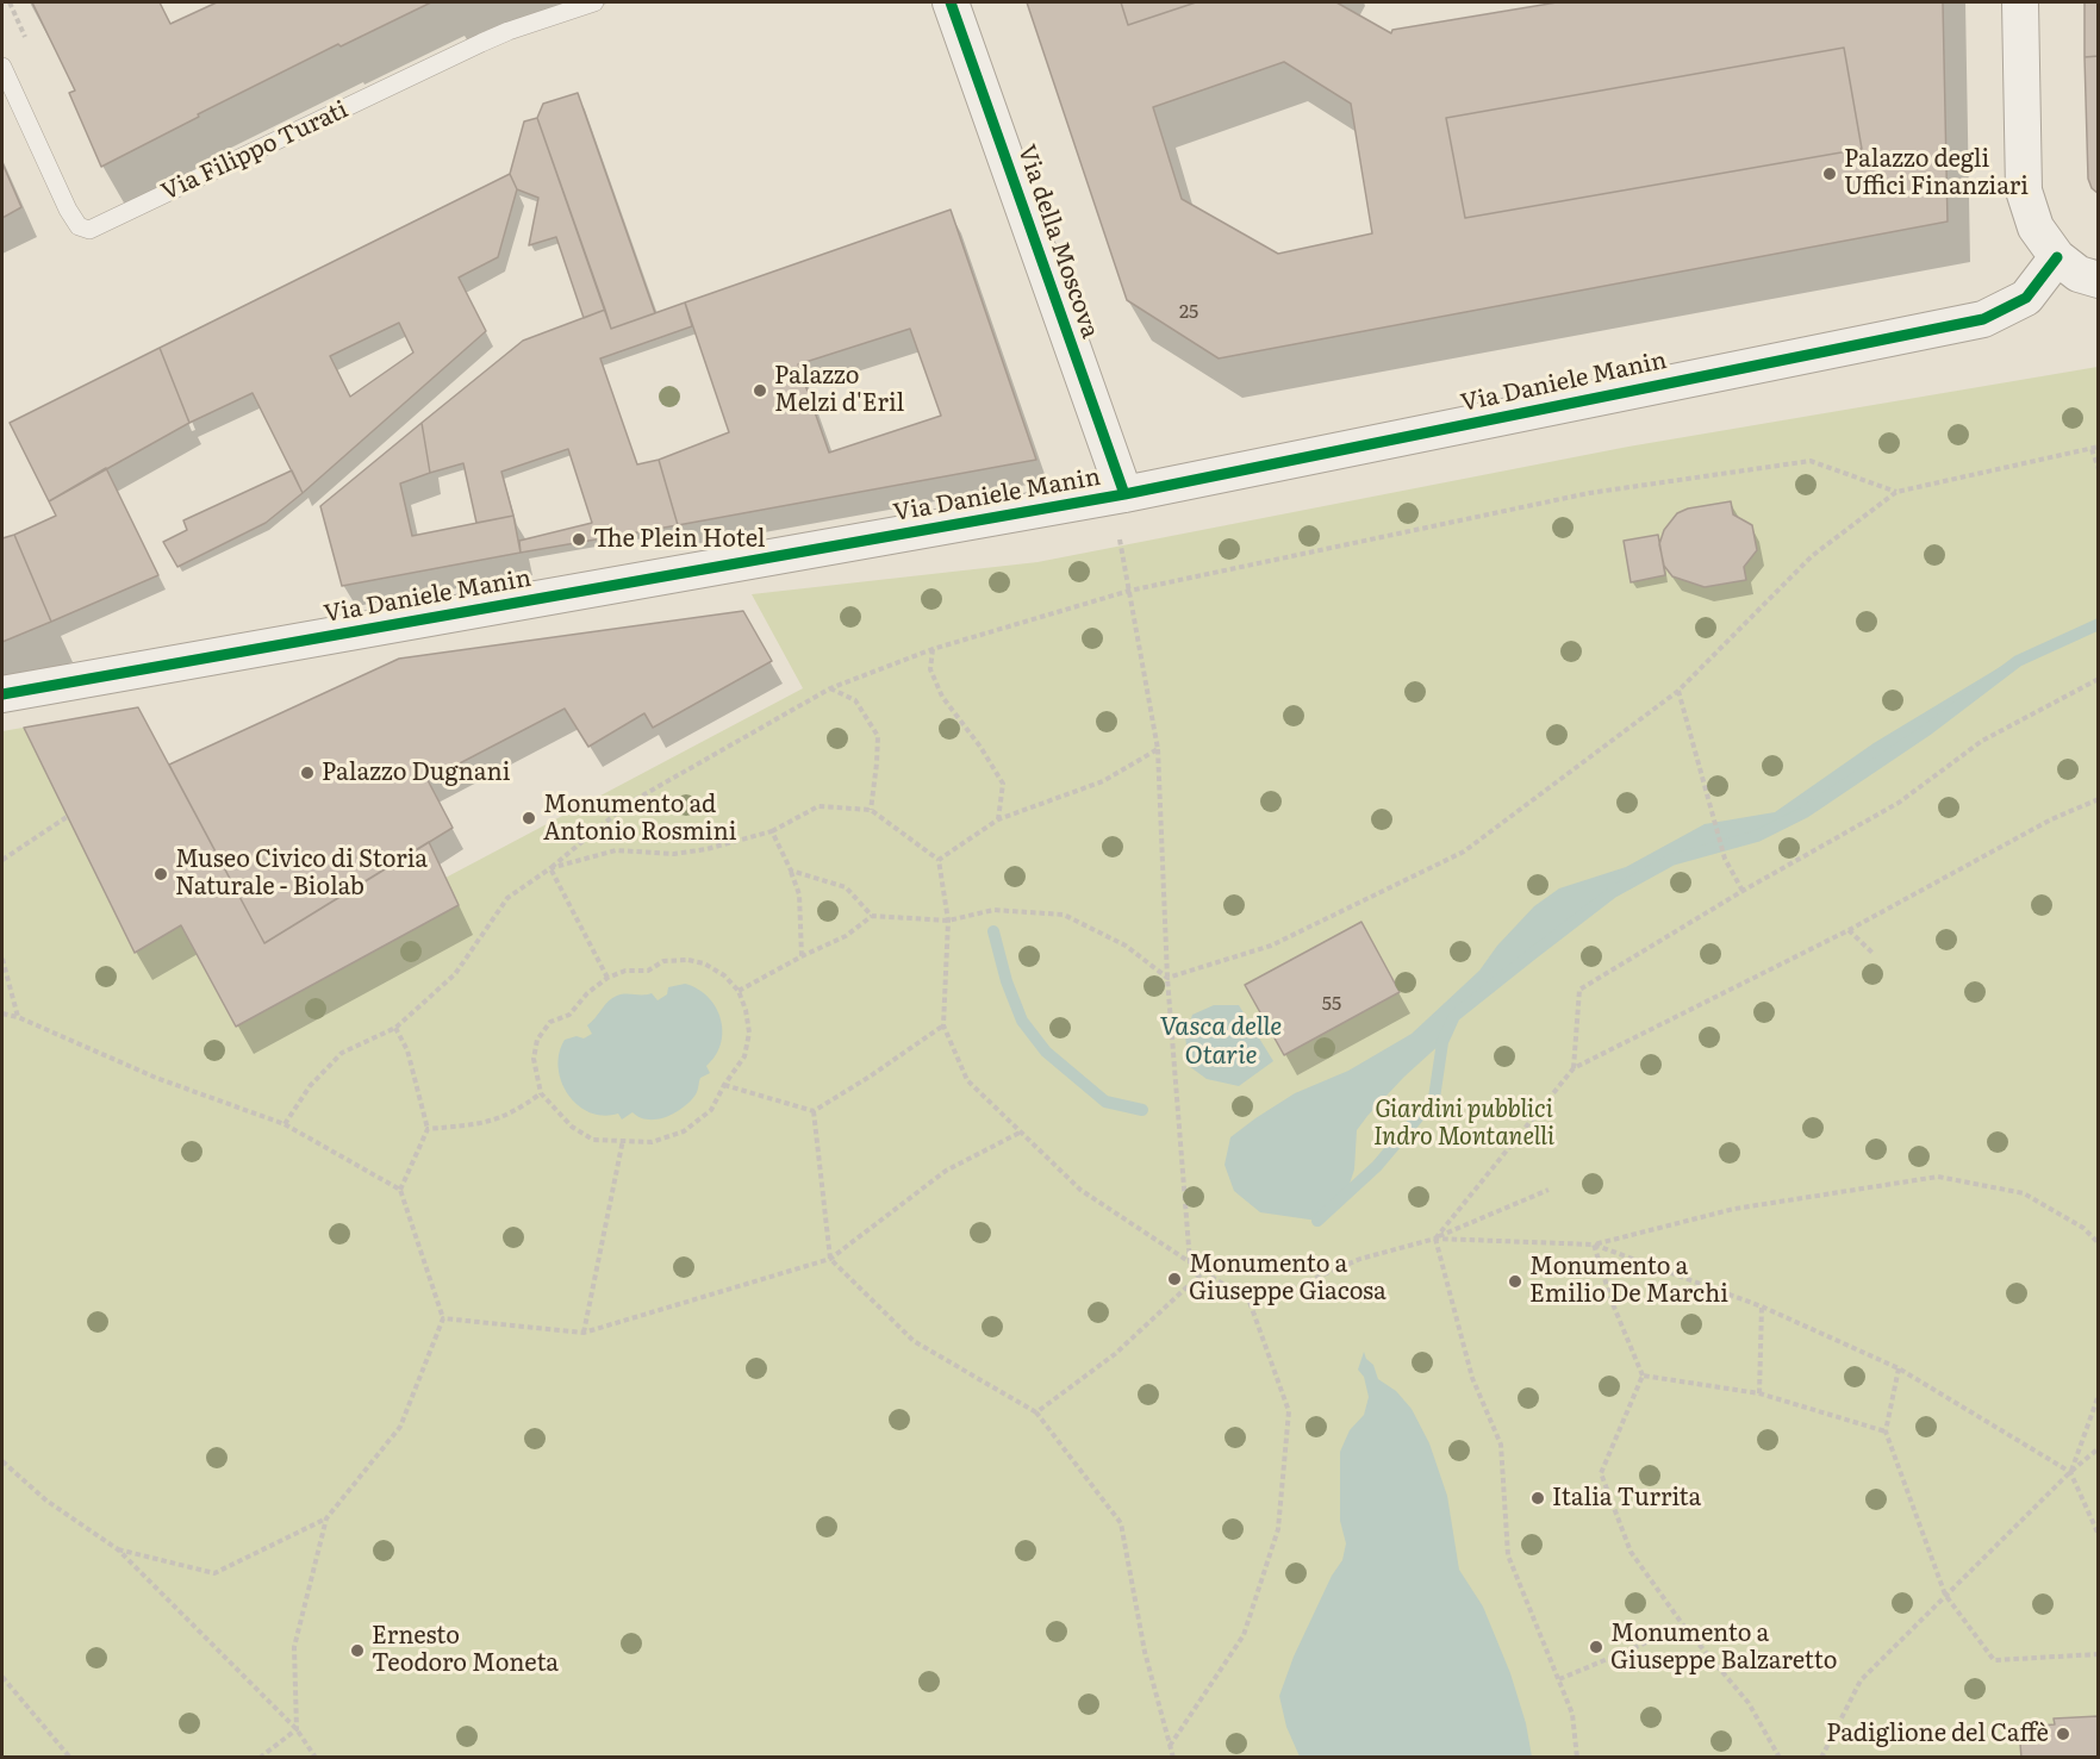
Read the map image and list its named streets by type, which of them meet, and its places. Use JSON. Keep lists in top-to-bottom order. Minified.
{"streets":{"street":["Via della Moscova","Via Daniele Manin"],"lane":["Via Filippo Turati"]},"crossings":[["Via della Moscova","Via Daniele Manin"]],"water":["Vasca delle Otarie"],"parks":["Giardini pubblici Indro Montanelli"],"places":["Palazzo degli Uffici Finanziari","Palazzo Melzi d'Eril","The Plein Hotel","Palazzo Dugnani","Monumento ad Antonio Rosmini","Museo Civico di Storia Naturale - Biolab","Monumento a Giuseppe Giacosa","Monumento a Emilio De Marchi","Italia Turrita","Monumento a Giuseppe Balzaretto","Ernesto Teodoro Moneta","Padiglione del Caffè"],"house_numbers":["25","55"]}
